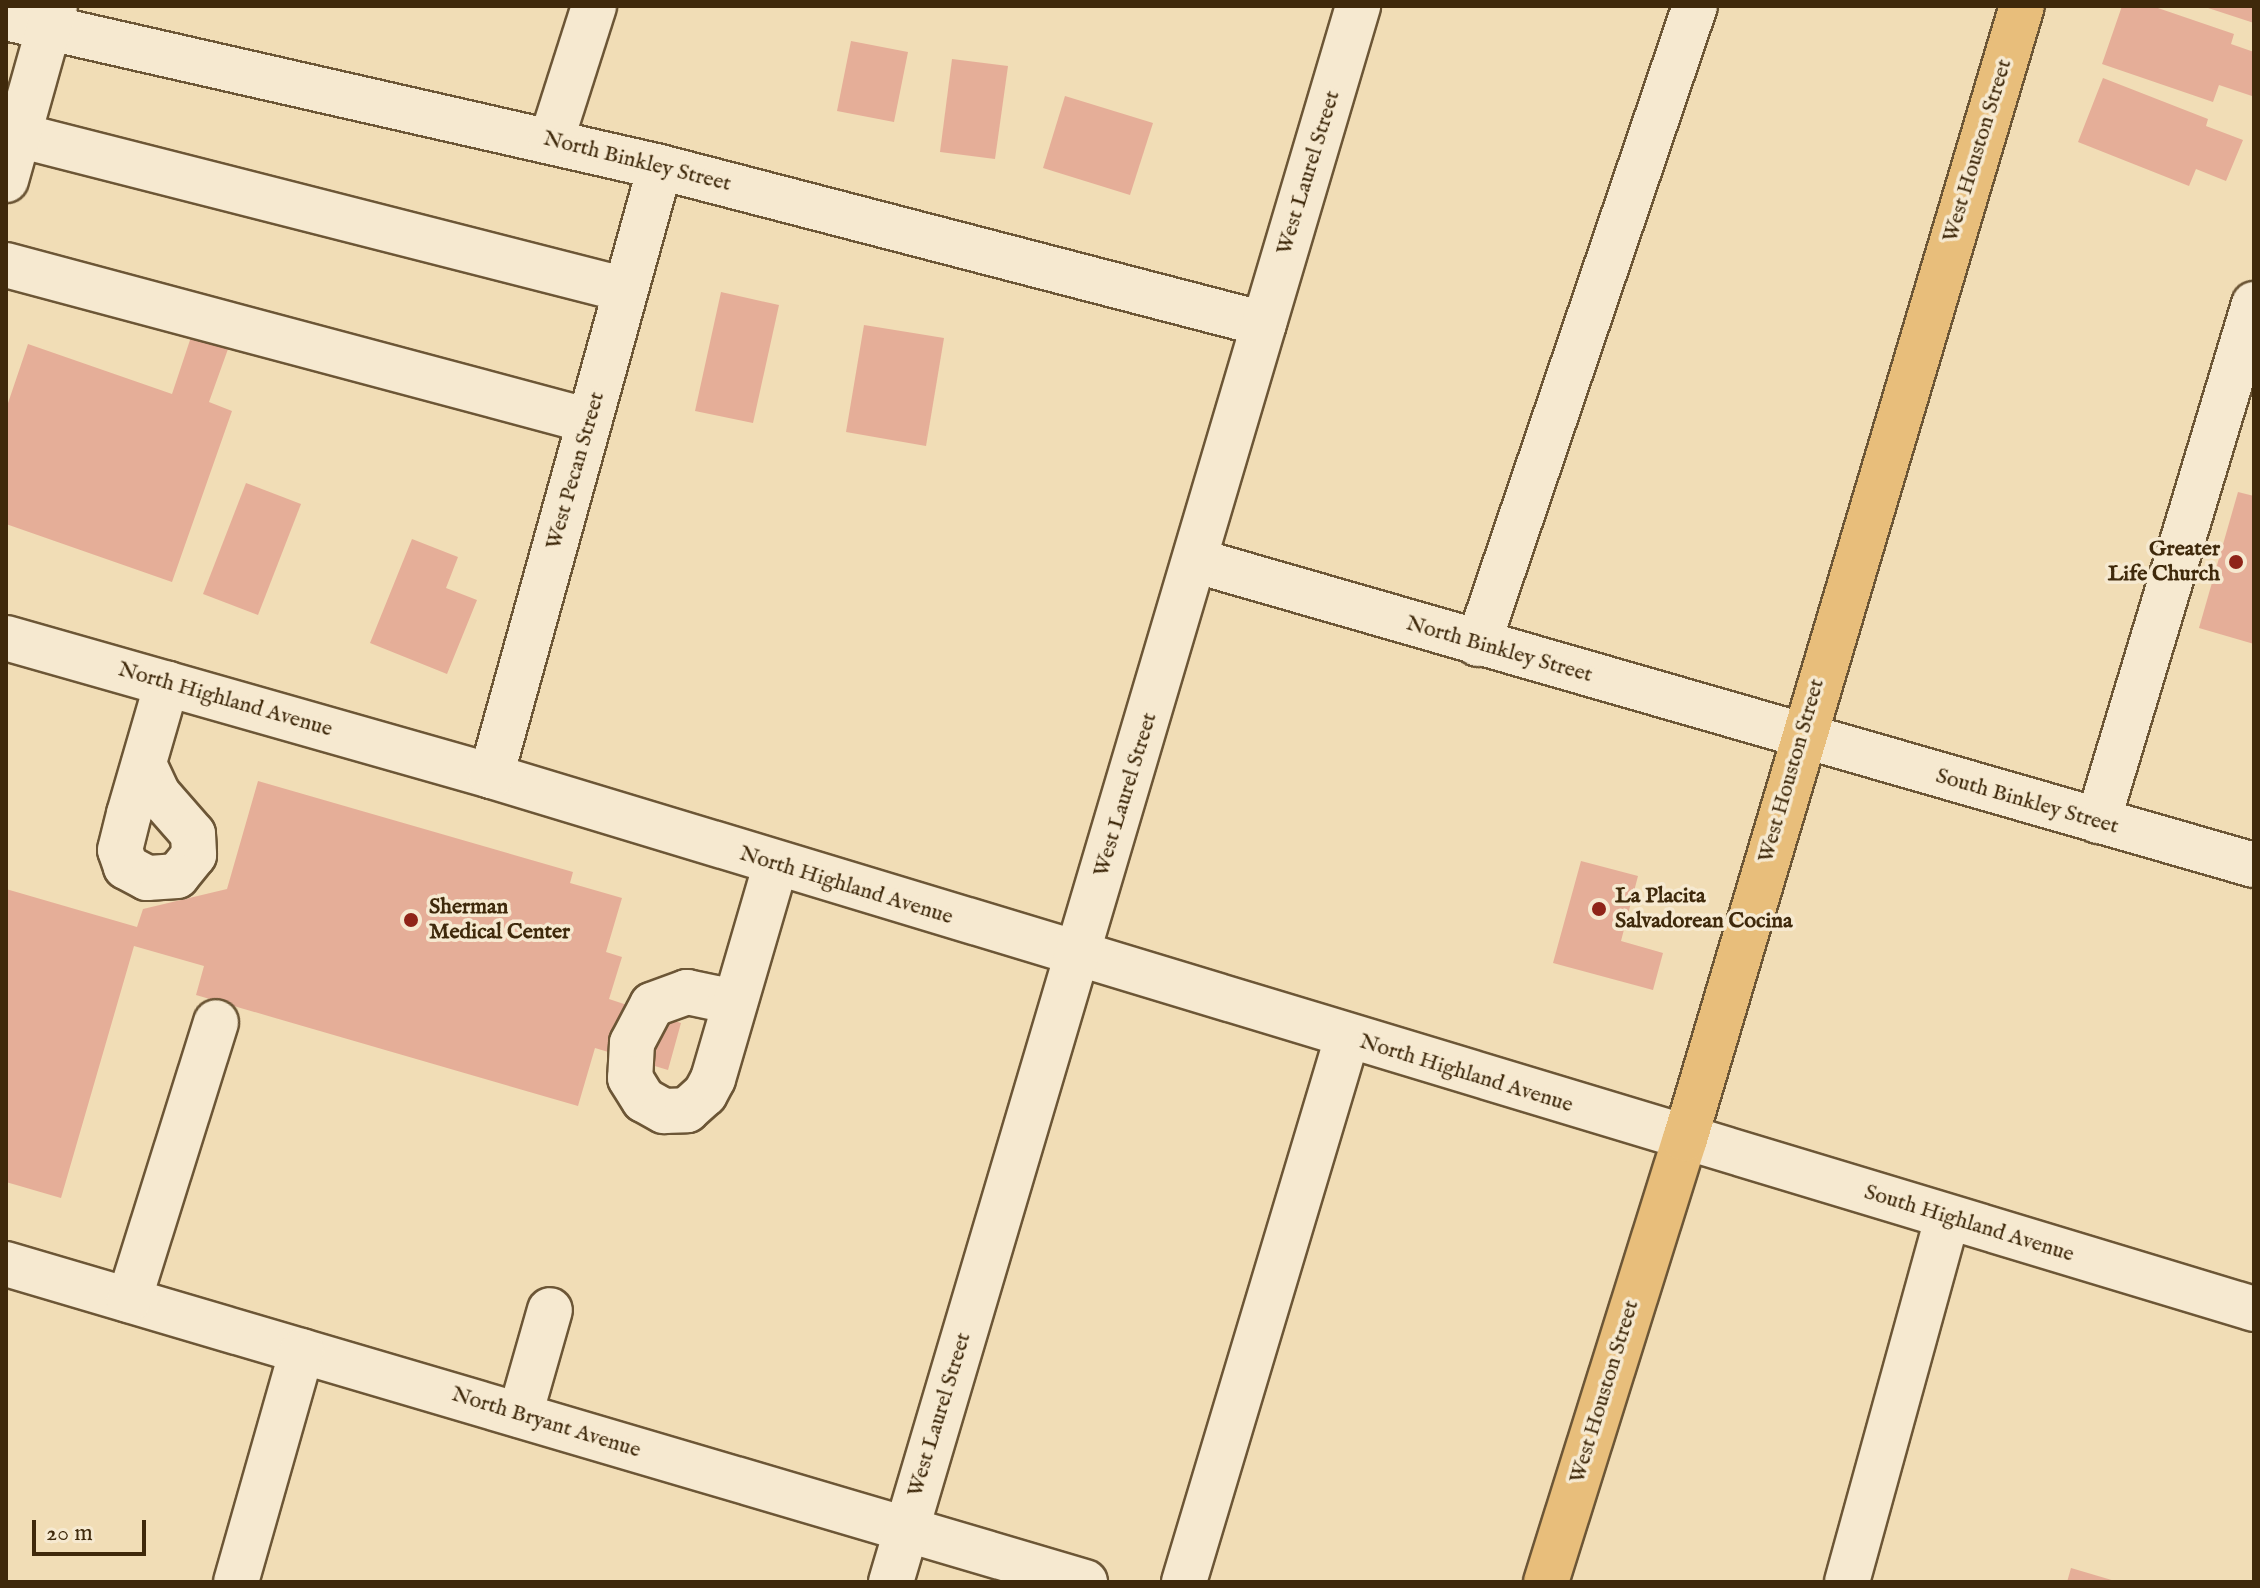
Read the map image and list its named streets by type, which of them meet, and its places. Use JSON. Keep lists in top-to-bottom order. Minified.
{"streets":{"main road":["West Houston Street"],"street":["North Binkley Street","West Laurel Street","West Pecan Street","North Highland Avenue","South Binkley Street","South Highland Avenue","North Bryant Avenue"]},"crossings":[["West Houston Street","North Binkley Street"],["West Houston Street","North Highland Avenue"],["West Houston Street","South Binkley Street"],["West Houston Street","South Highland Avenue"],["North Binkley Street","West Laurel Street"],["North Binkley Street","West Pecan Street"],["North Binkley Street","South Binkley Street"],["West Laurel Street","North Highland Avenue"],["West Laurel Street","North Bryant Avenue"],["West Pecan Street","North Highland Avenue"],["North Highland Avenue","South Highland Avenue"]],"places":["Greater Life Church","La Placita Salvadorean Cocina","Sherman Medical Center"],"scale_bar":"20 m"}
